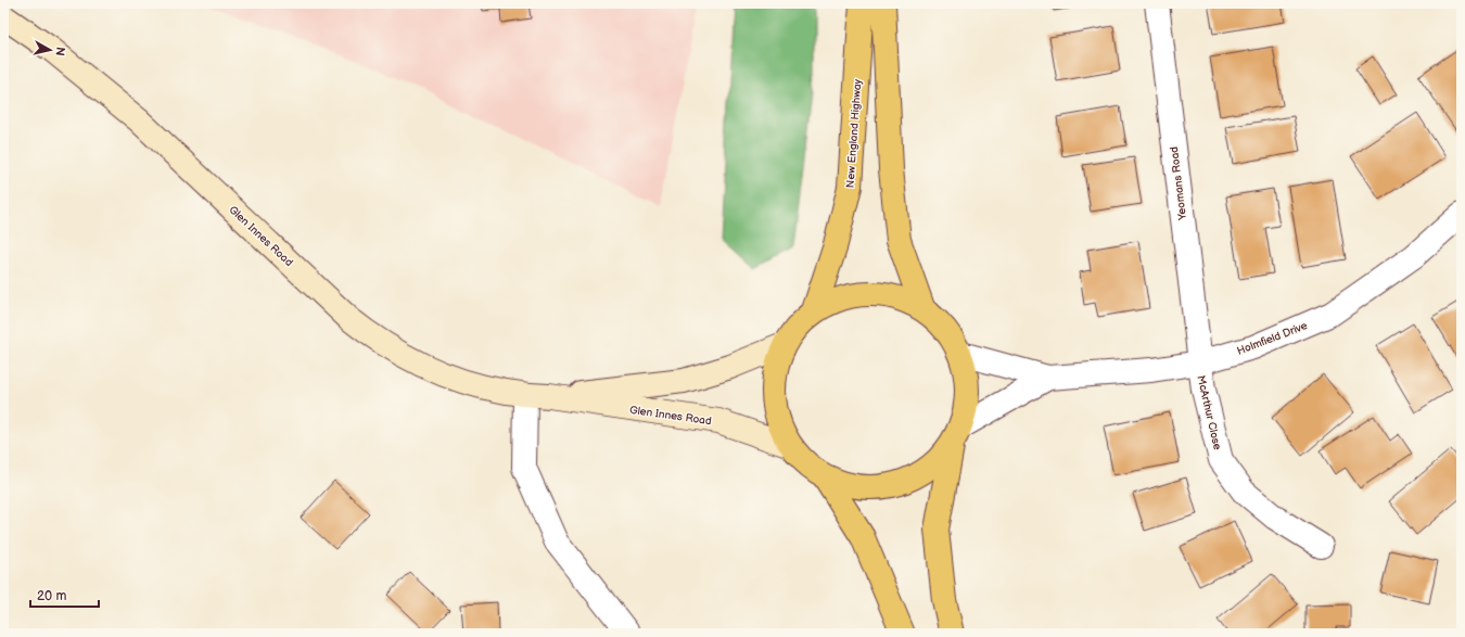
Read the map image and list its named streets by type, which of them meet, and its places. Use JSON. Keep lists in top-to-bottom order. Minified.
{"streets":{"highway":["New England Highway"],"main road":["Glen Innes Road"],"street":["Yeomans Road","Holmfield Drive","McArthur Close"]},"crossings":[["Yeomans Road","Holmfield Drive"],["Yeomans Road","McArthur Close"],["Holmfield Drive","McArthur Close"]],"scale_bar":"20 m","north":"right"}
